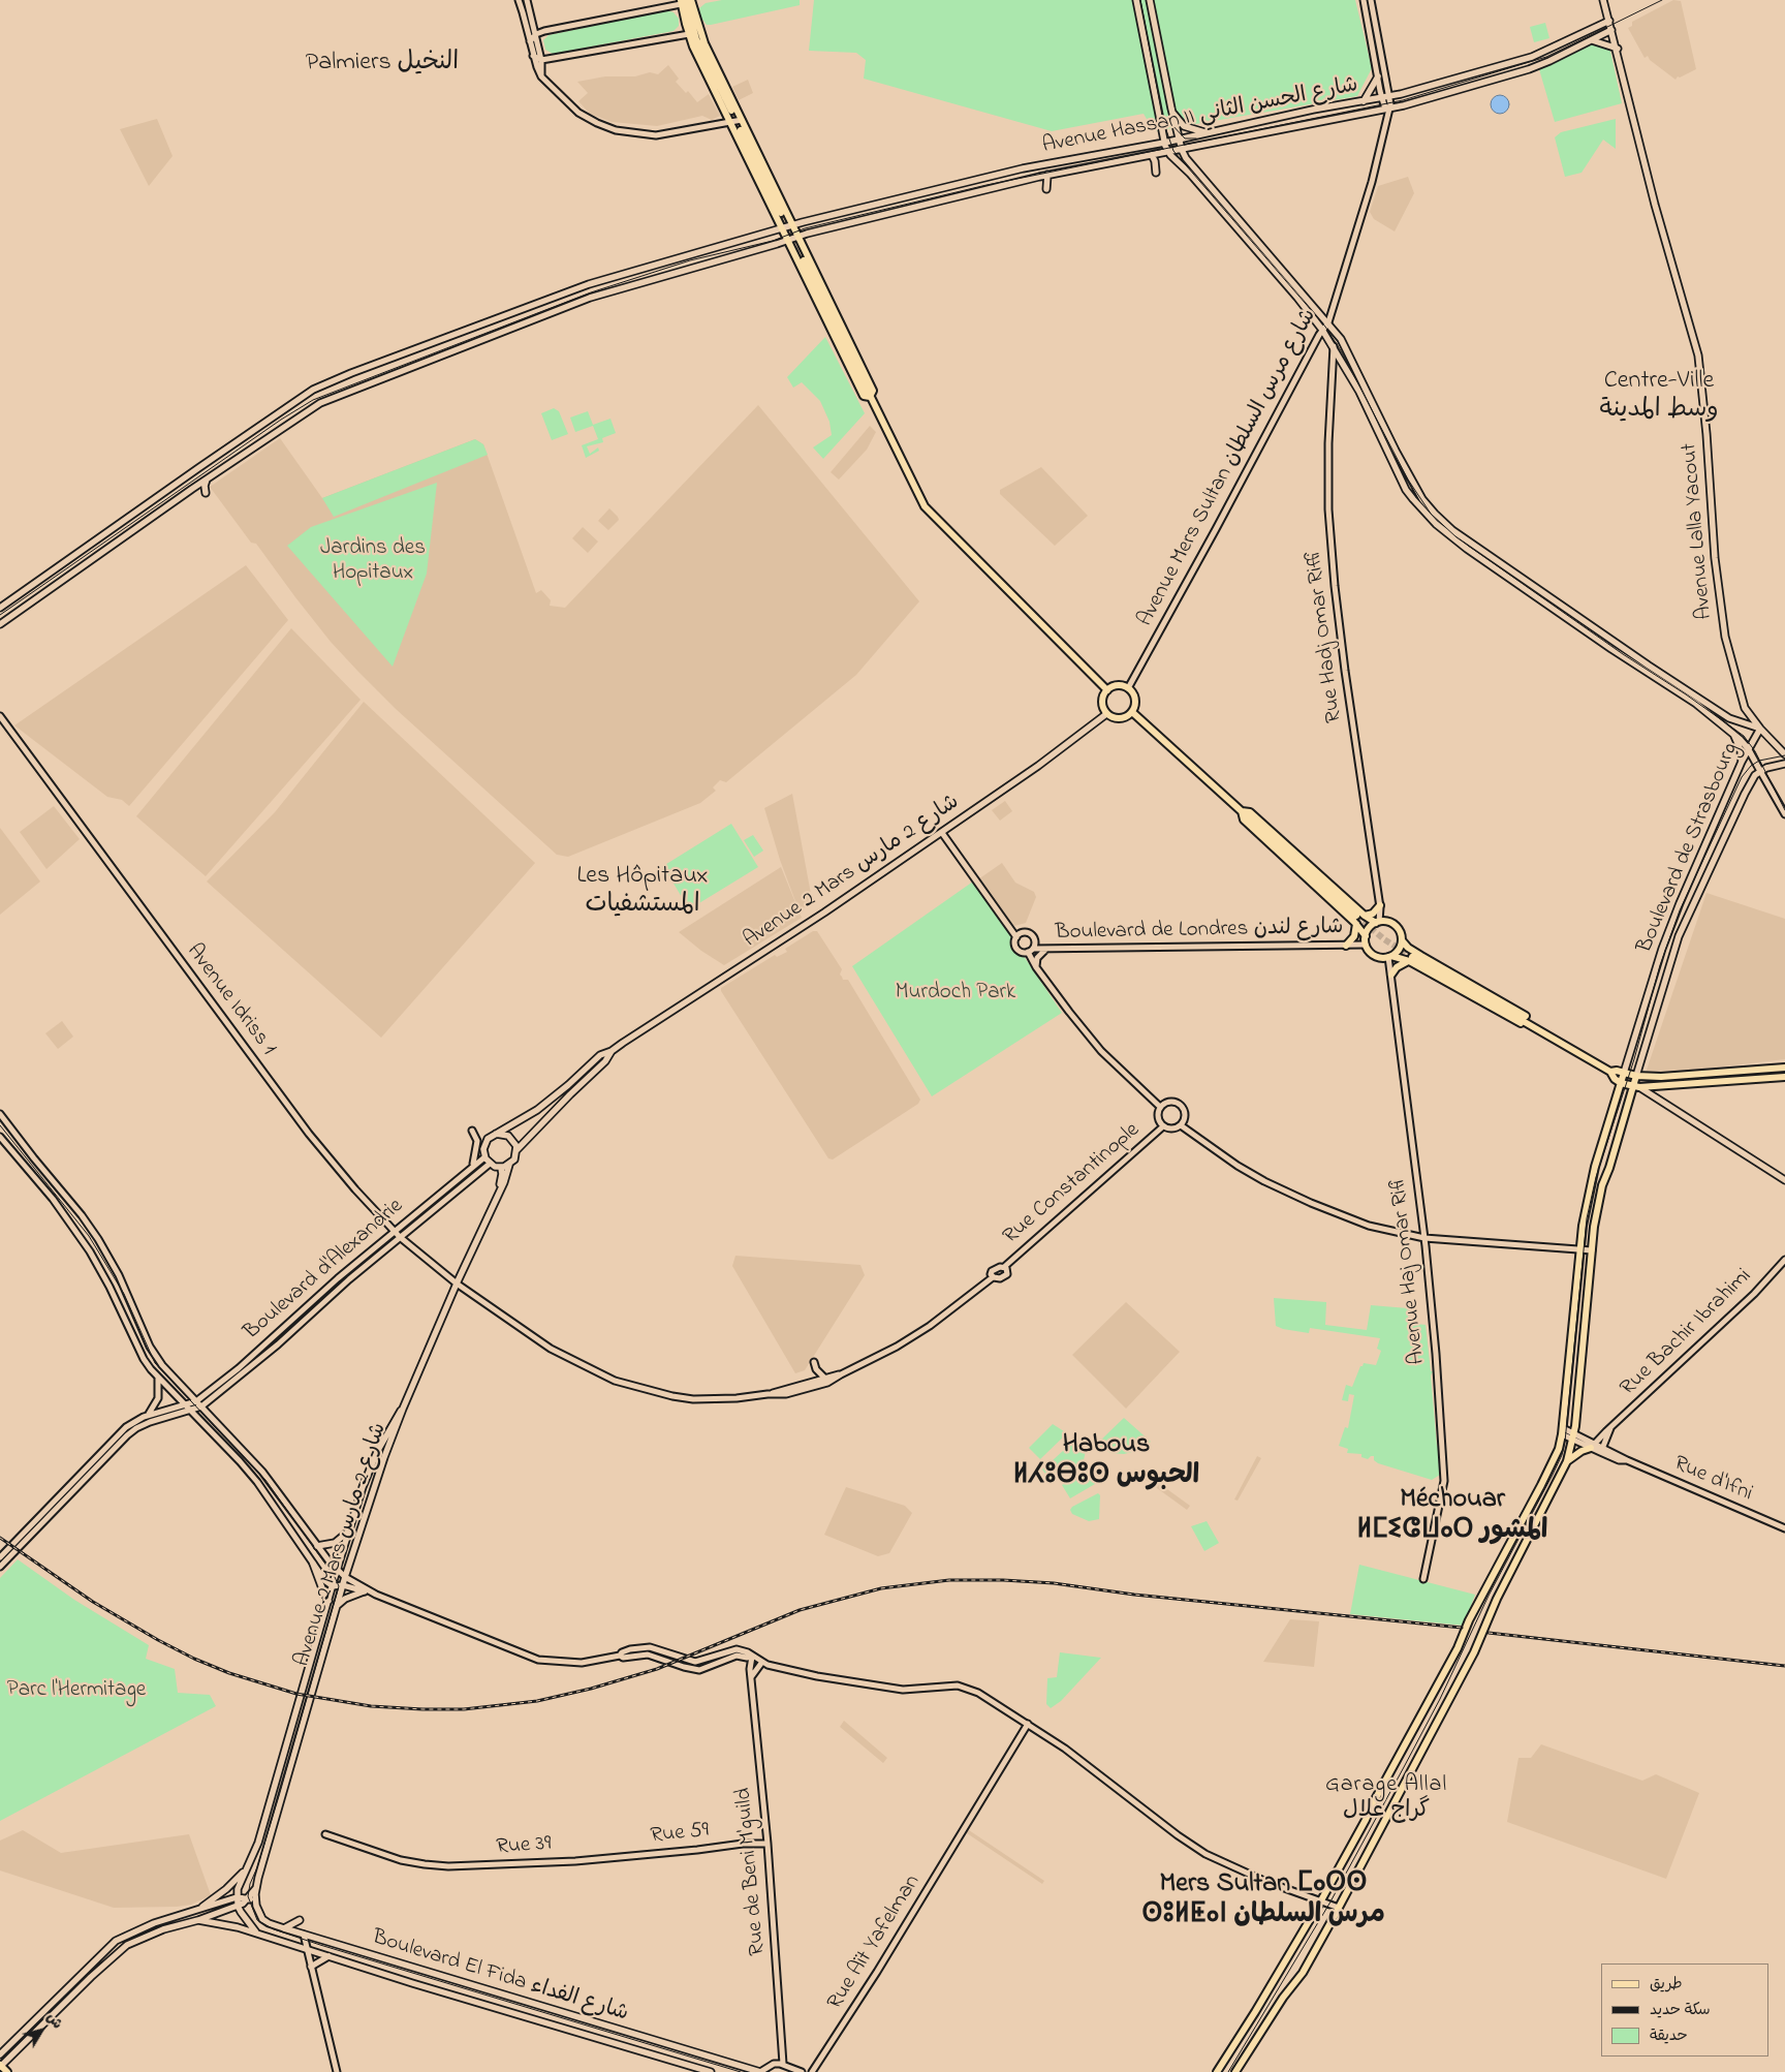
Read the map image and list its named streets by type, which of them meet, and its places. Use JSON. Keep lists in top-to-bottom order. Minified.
{"streets":{"main road":["Avenue Hassan II شارع الحسن الثاني","Avenue Lalla Yacout","Boulevard de Strasbourg","Avenue 2 Mars شارع 2 مارس","Boulevard El Fida شارع الفداء"],"street":["Avenue Mers Sultan شارع مرس السلطان","Rue Hadj Omar Riffi","Boulevard de Londres شارع لندن","Avenue Idriss 1","Rue Constantinople","Boulevard d'Alexandrie","Avenue Haj Omar Rifi","Rue Bachir Ibrahimi","Rue d'Ifni","Rue 59","Rue 39","Rue de Beni M'guild","Rue Aït Yafelman"]},"crossings":[["Avenue Hassan II شارع الحسن الثاني","Avenue Mers Sultan شارع مرس السلطان"],["Avenue Hassan II شارع الحسن الثاني","Avenue Lalla Yacout"],["Avenue Mers Sultan شارع مرس السلطان","Avenue 2 Mars شارع 2 مارس"],["Avenue Lalla Yacout","Boulevard de Strasbourg"],["Rue Hadj Omar Riffi","Boulevard de Londres شارع لندن"],["Rue Hadj Omar Riffi","Avenue Haj Omar Rifi"],["Avenue 2 Mars شارع 2 مارس","Boulevard d'Alexandrie"],["Avenue 2 Mars شارع 2 مارس","Boulevard El Fida شارع الفداء"],["Boulevard de Londres شارع لندن","Avenue Haj Omar Rifi"],["Avenue Idriss 1","Boulevard d'Alexandrie"],["Rue Bachir Ibrahimi","Rue d'Ifni"],["Rue 59","Rue 39"],["Rue 59","Rue de Beni M'guild"]],"districts":["Palmiers النخيل","Centre-Ville وسط المدينة","Les Hôpitaux المستشفيات","Habous ⵍⵃⵓⴱⵓⵙ الحبوس","Méchouar ⵍⵎⵉⵛⵡⴰⵔ المشور","Garage Allal گراج علال","Mers Sultan ⵎⴰⵔⵙ ⵙⵓⵍⵟⴰⵏ مرس السلطان"],"parks":["Jardins des Hopitaux","Murdoch Park","Parc l'Hermitage"],"legend":["طريق","سكة حديد","حديقة"],"north":"top right"}
